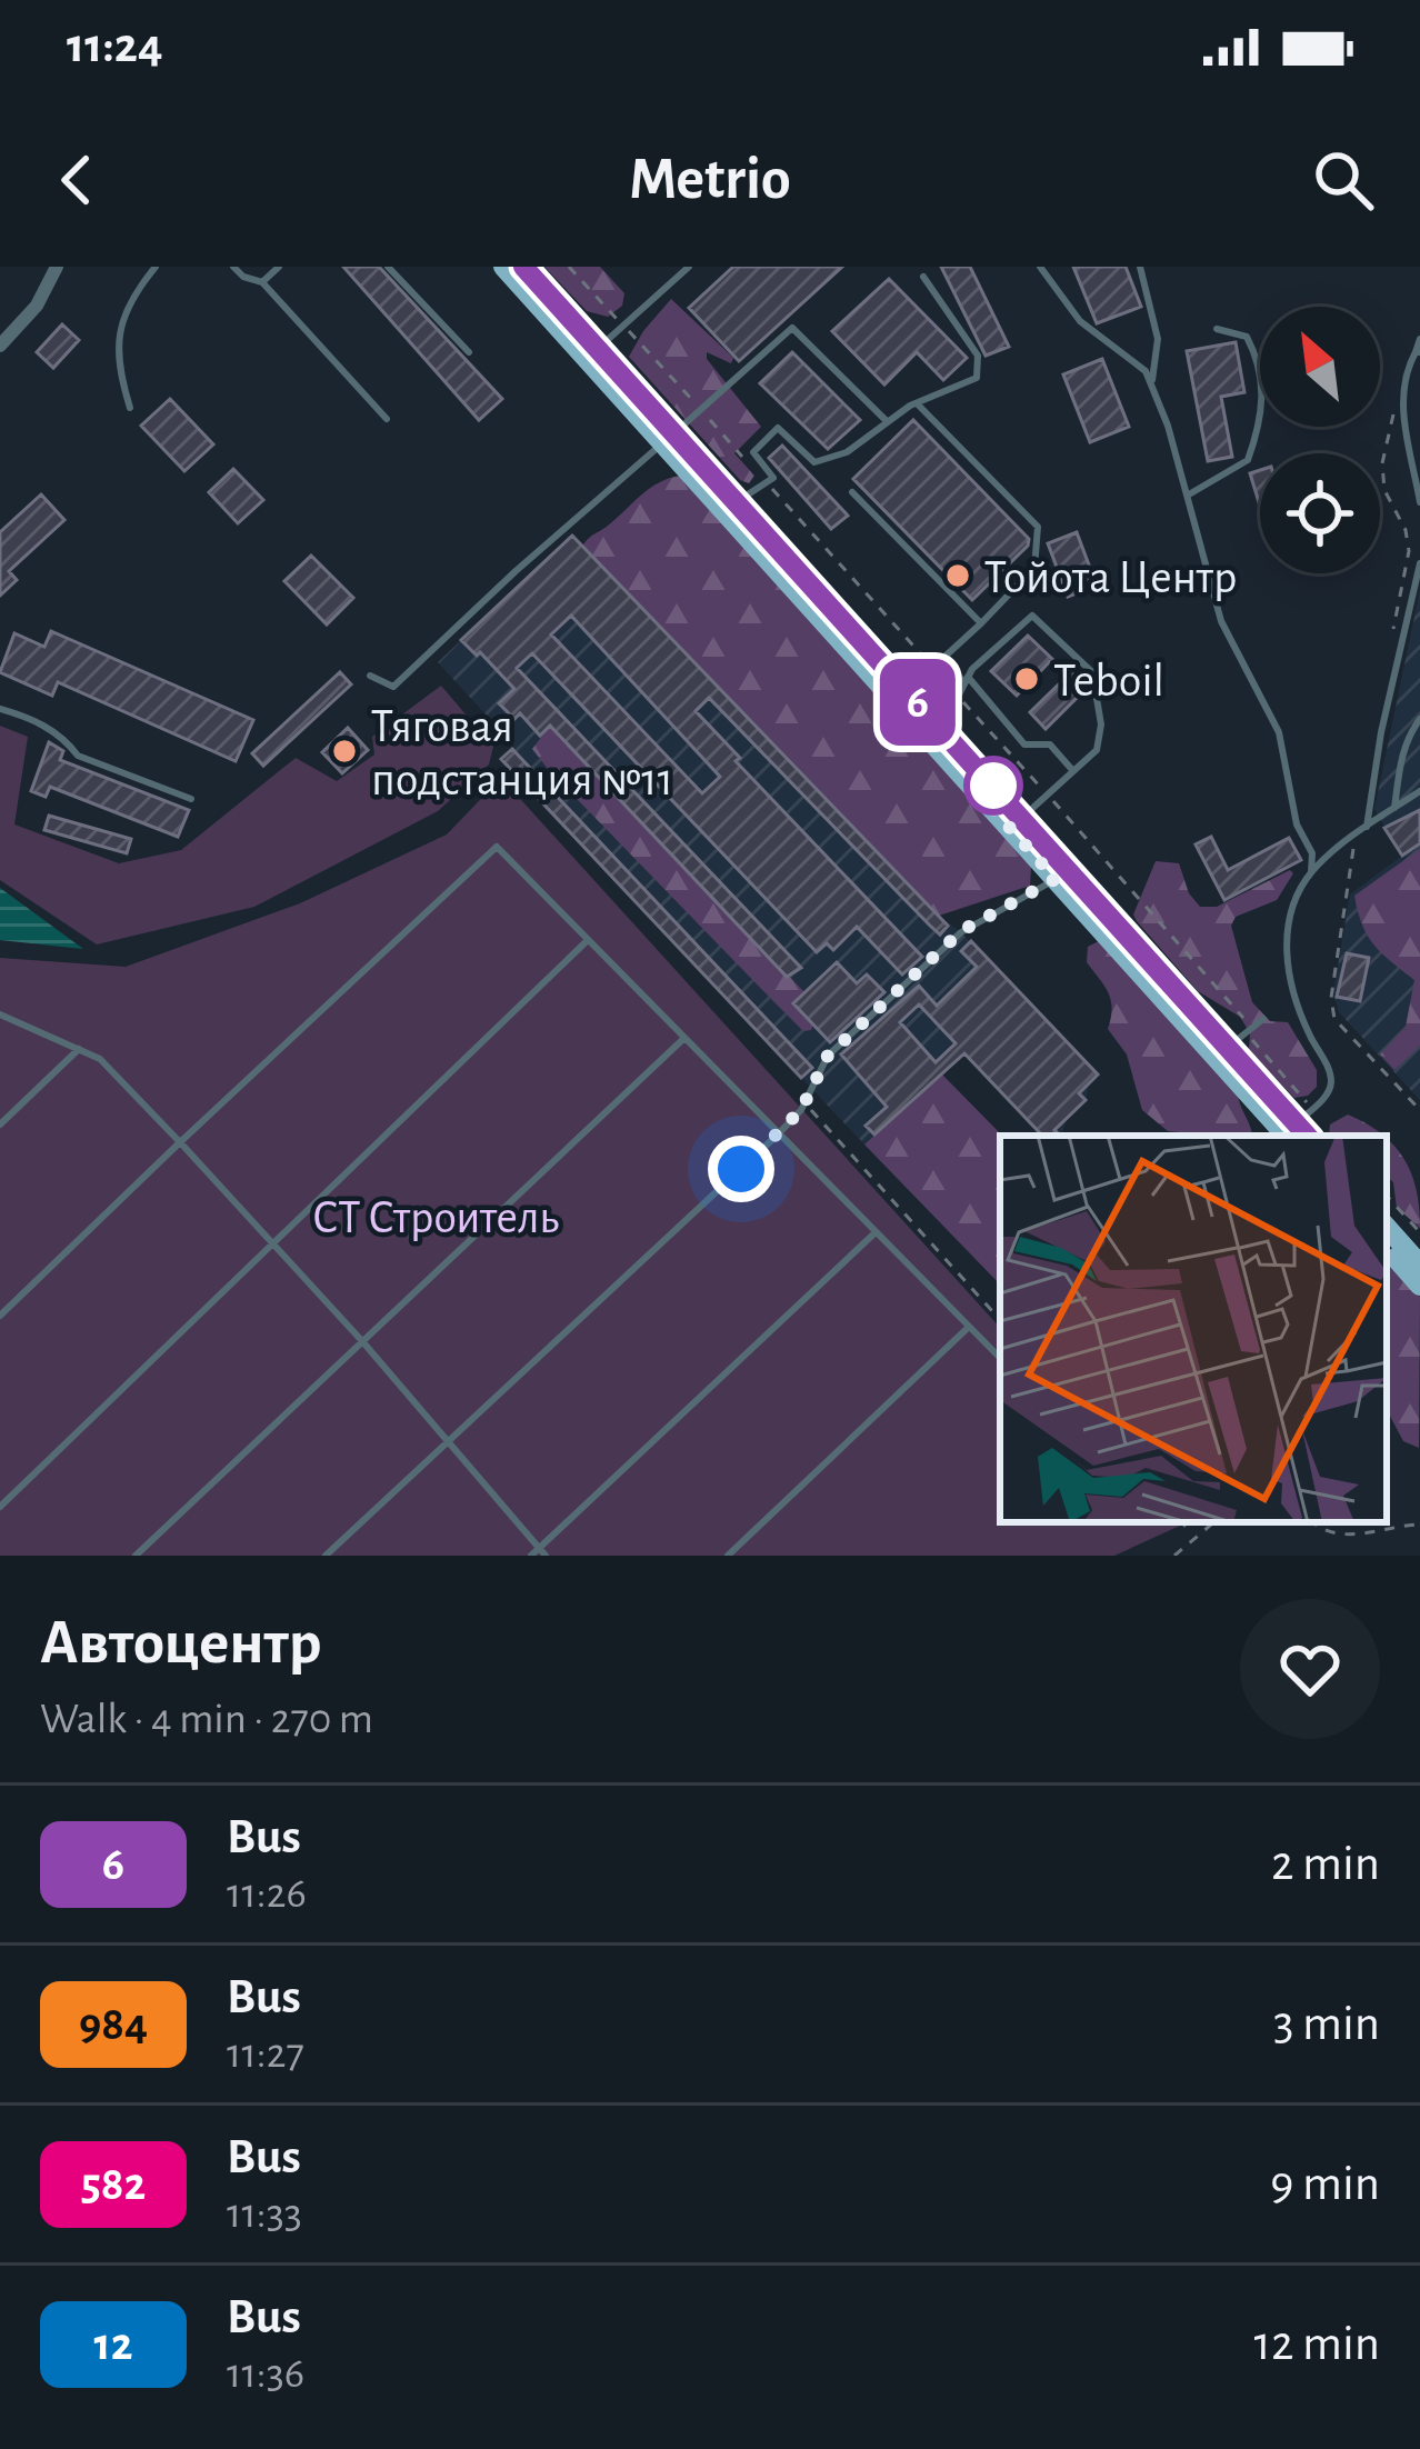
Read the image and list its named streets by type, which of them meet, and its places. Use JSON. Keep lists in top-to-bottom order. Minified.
{"parks":["СТ Строитель"],"places":["Тойота Центр","Teboil","Тяговая подстанция №11"],"lines":["bus line 6"],"north":"top left","page":{"status":"11:24","header":"Metrio","on_map":"6","heading":["Автоцентр","Walk · 4 min · 270 m"],"list":[{"mark":"6","name":"Bus","note":"11:26","value":"2 min"},{"mark":"984","name":"Bus","note":"11:27","value":"3 min"},{"mark":"582","name":"Bus","note":"11:33","value":"9 min"},{"mark":"12","name":"Bus","note":"11:36","value":"12 min"}]}}
